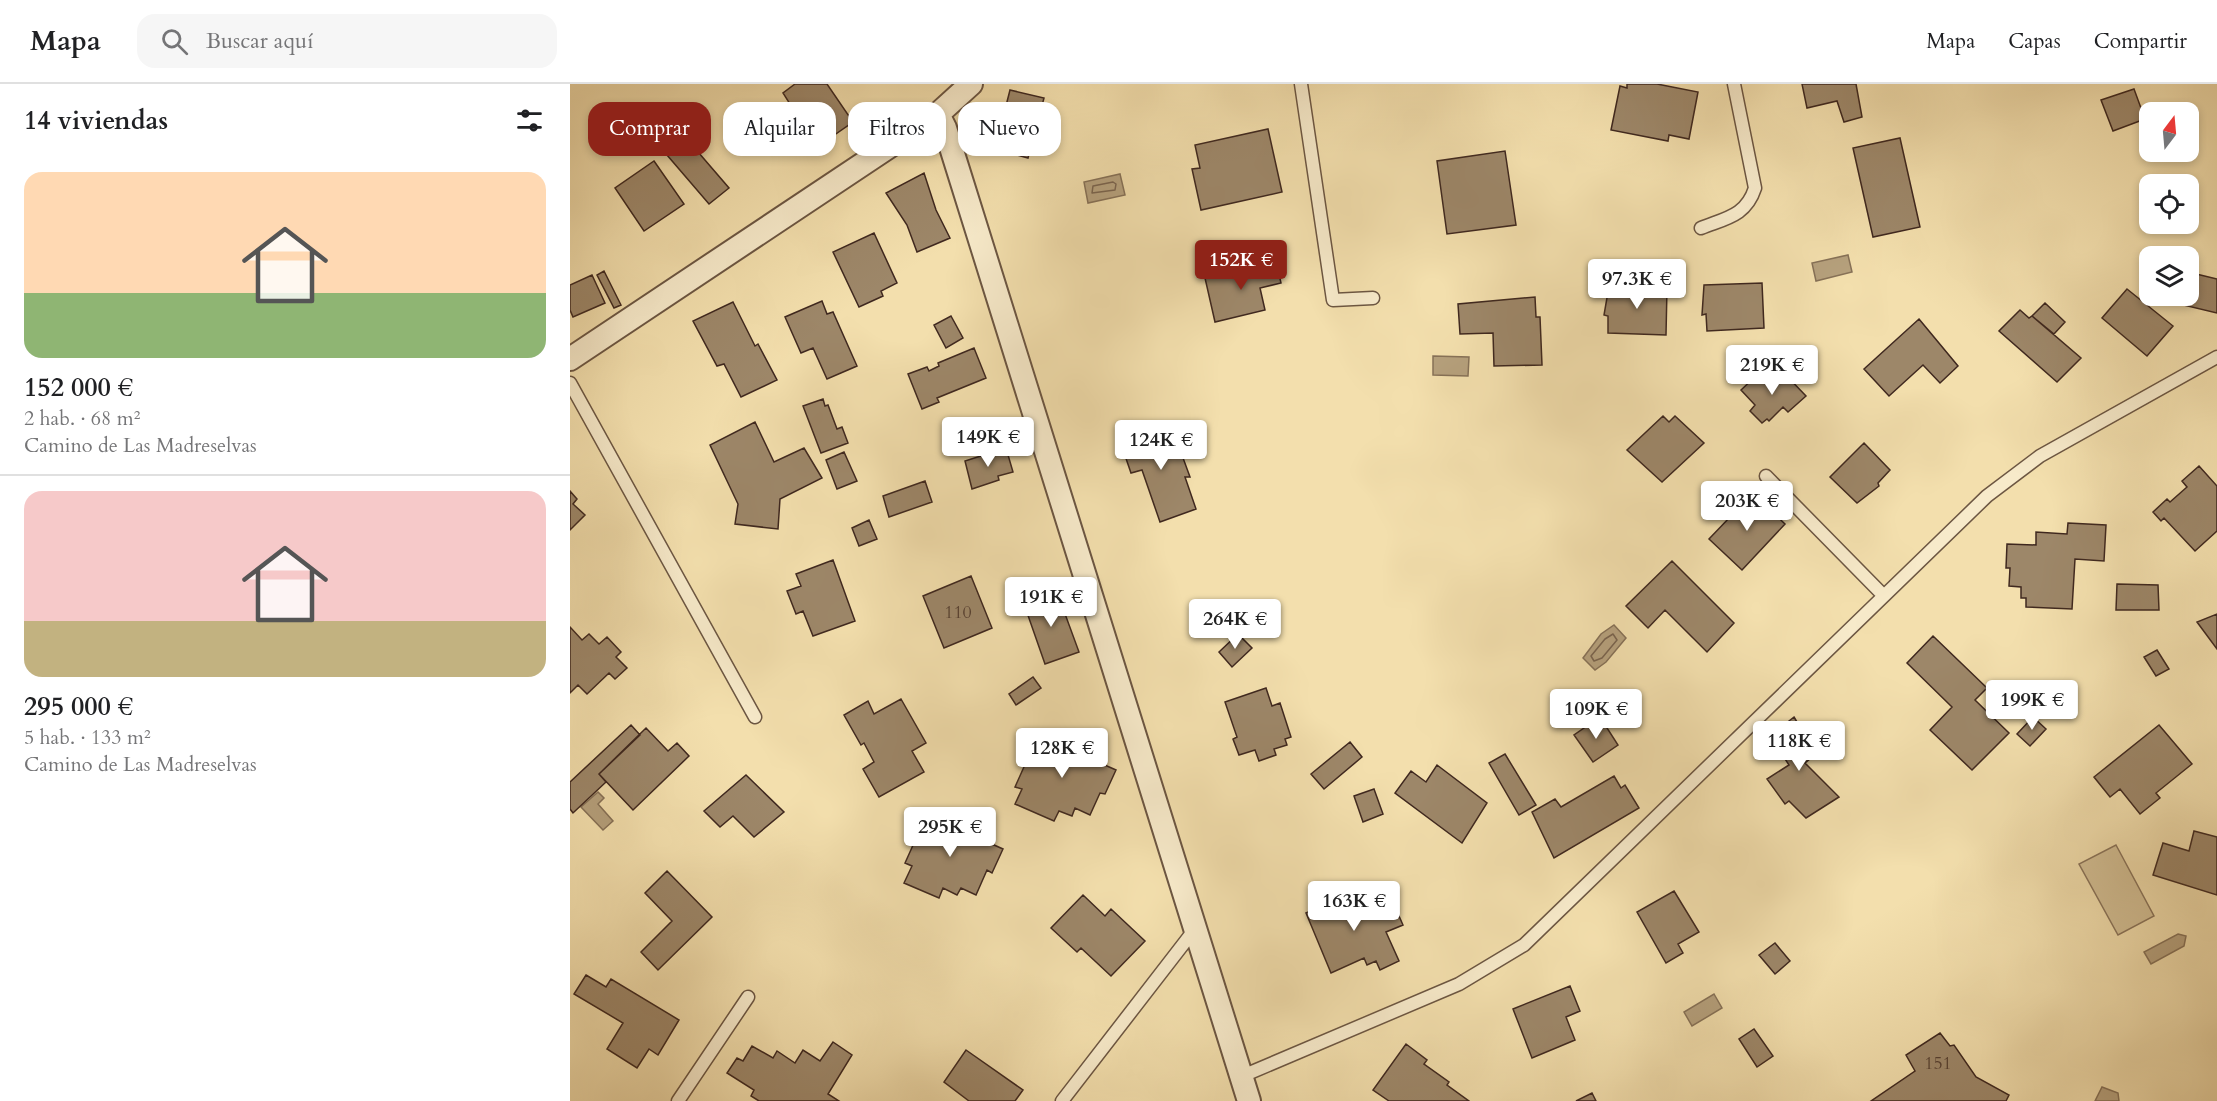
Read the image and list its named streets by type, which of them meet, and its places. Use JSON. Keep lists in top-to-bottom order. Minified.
{"house_numbers":["110","151"],"north":"top","page":{"header":"Mapa","search":"Buscar aquí","nav":["Mapa","Capas","Compartir"],"heading":"14 viviendas","chip":["Comprar","Alquilar","Filtros","Nuevo"],"list":[{"name":"152 000 €","note":"2 hab. · 68 m² · Camino de Las Madreselvas"},{"name":"295 000 €","note":"5 hab. · 133 m² · Camino de Las Madreselvas"}],"price":["152K €","97.3K €","219K €","149K €","124K €","203K €","191K €","264K €","199K €","109K €","118K €","128K €","295K €","163K €"]}}
